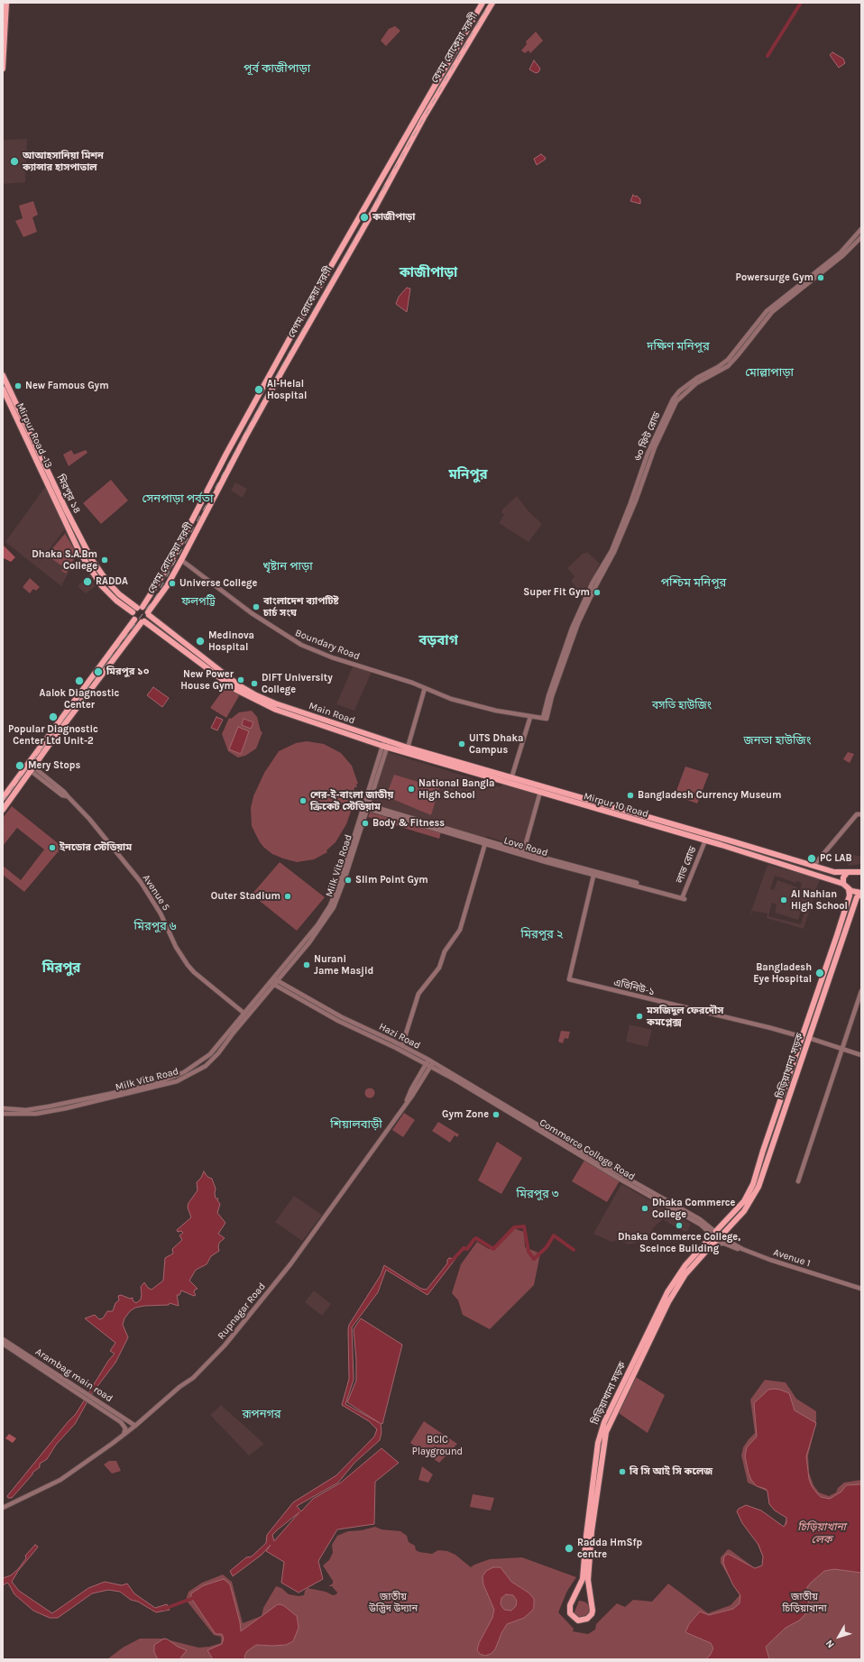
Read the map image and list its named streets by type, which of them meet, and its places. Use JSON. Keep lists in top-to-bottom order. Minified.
{"streets":{"main road":["বেগম রোকেয়া সরণী","Mirpur Road -13","মিরপুর ১৪","Main Road","Mirpur 10 Road","চিড়িয়াখানা সড়ক"],"street":["৬০ ফিট রোড","Boundary Road","Love Road","লাভ রোড","Milk Vita Road","Avenue 5","এভিনিউ-১","Hazi Road","Commerce College Road","Avenue 1","Rupnagar Road","Arambag main road"]},"crossings":[["বেগম রোকেয়া সরণী","Mirpur Road -13"],["বেগম রোকেয়া সরণী","মিরপুর ১৪"],["বেগম রোকেয়া সরণী","Boundary Road"],["বেগম রোকেয়া সরণী","Main Road"],["৬০ ফিট রোড","Boundary Road"],["মিরপুর ১৪","Main Road"],["Main Road","Mirpur 10 Road"],["Main Road","Milk Vita Road"],["Mirpur 10 Road","লাভ রোড"],["Mirpur 10 Road","Milk Vita Road"],["Love Road","লাভ রোড"],["Love Road","Milk Vita Road"],["Love Road","এভিনিউ-১"],["Milk Vita Road","Avenue 5"],["Milk Vita Road","Hazi Road"],["এভিনিউ-১","চিড়িয়াখানা সড়ক"],["Hazi Road","Commerce College Road"],["Hazi Road","Rupnagar Road"],["চিড়িয়াখানা সড়ক","Commerce College Road"],["চিড়িয়াখানা সড়ক","Avenue 1"],["Commerce College Road","Avenue 1"],["Commerce College Road","Rupnagar Road"],["Rupnagar Road","Arambag main road"]],"districts":["পূর্ব কাজীপাড়া","কাজীপাড়া","দক্ষিণ মনিপুর","মোল্লাপাড়া","মনিপুর","সেনপাড়া পর্বতা","খৃষ্টান পাড়া","পশ্চিম মনিপুর","ফলপট্টি","বড়বাগ","বসতি হাউজিং","জনতা হাউজিং","মিরপুর ৬","মিরপুর ২","মিরপুর","শিয়ালবাড়ী","মিরপুর ৩","রূপনগর"],"water":["চিড়িয়াখানা লেক"],"parks":["BCIC Playground","জাতীয় উদ্ভিদ উদ্যান","জাতীয় চিড়িয়াখানা"],"places":["আআহসানিয়া মিশন ক্যান্সার হাসপাতাল","কাজীপাড়া","Powersurge Gym","New Famous Gym","Al-Helal Hospital","Dhaka S.A.Bm College","RADDA","Universe College","Super Fit Gym","বাংলাদেশ ব্যাপটিষ্ট চার্চ সংঘ","Medinova Hospital","মিরপুর ১০","New Power House Gym","Aalok Diagnostic Center","DIFT University College","Popular Diagnostic Center Ltd Unit-2","UITS Dhaka Campus","Mery Stops","National Bangla High School","Bangladesh Currency Museum","শের-ই-বাংলা জাতীয় ক্রিকেট স্টেডিয়াম","Body & Fitness","ইনডোর স্টেডিয়াম","PC LAB","Slim Point Gym","Outer Stadium","Al Nahian High School","Nurani Jame Masjid","Bangladesh Eye Hospital","মসজিদুল ফেরদৌস কমপ্লেক্স","Gym Zone","Dhaka Commerce College","Dhaka Commerce College, Sceince Building","বি সি আই সি কলেজ","Radda HmSfp centre"],"north":"bottom left"}
